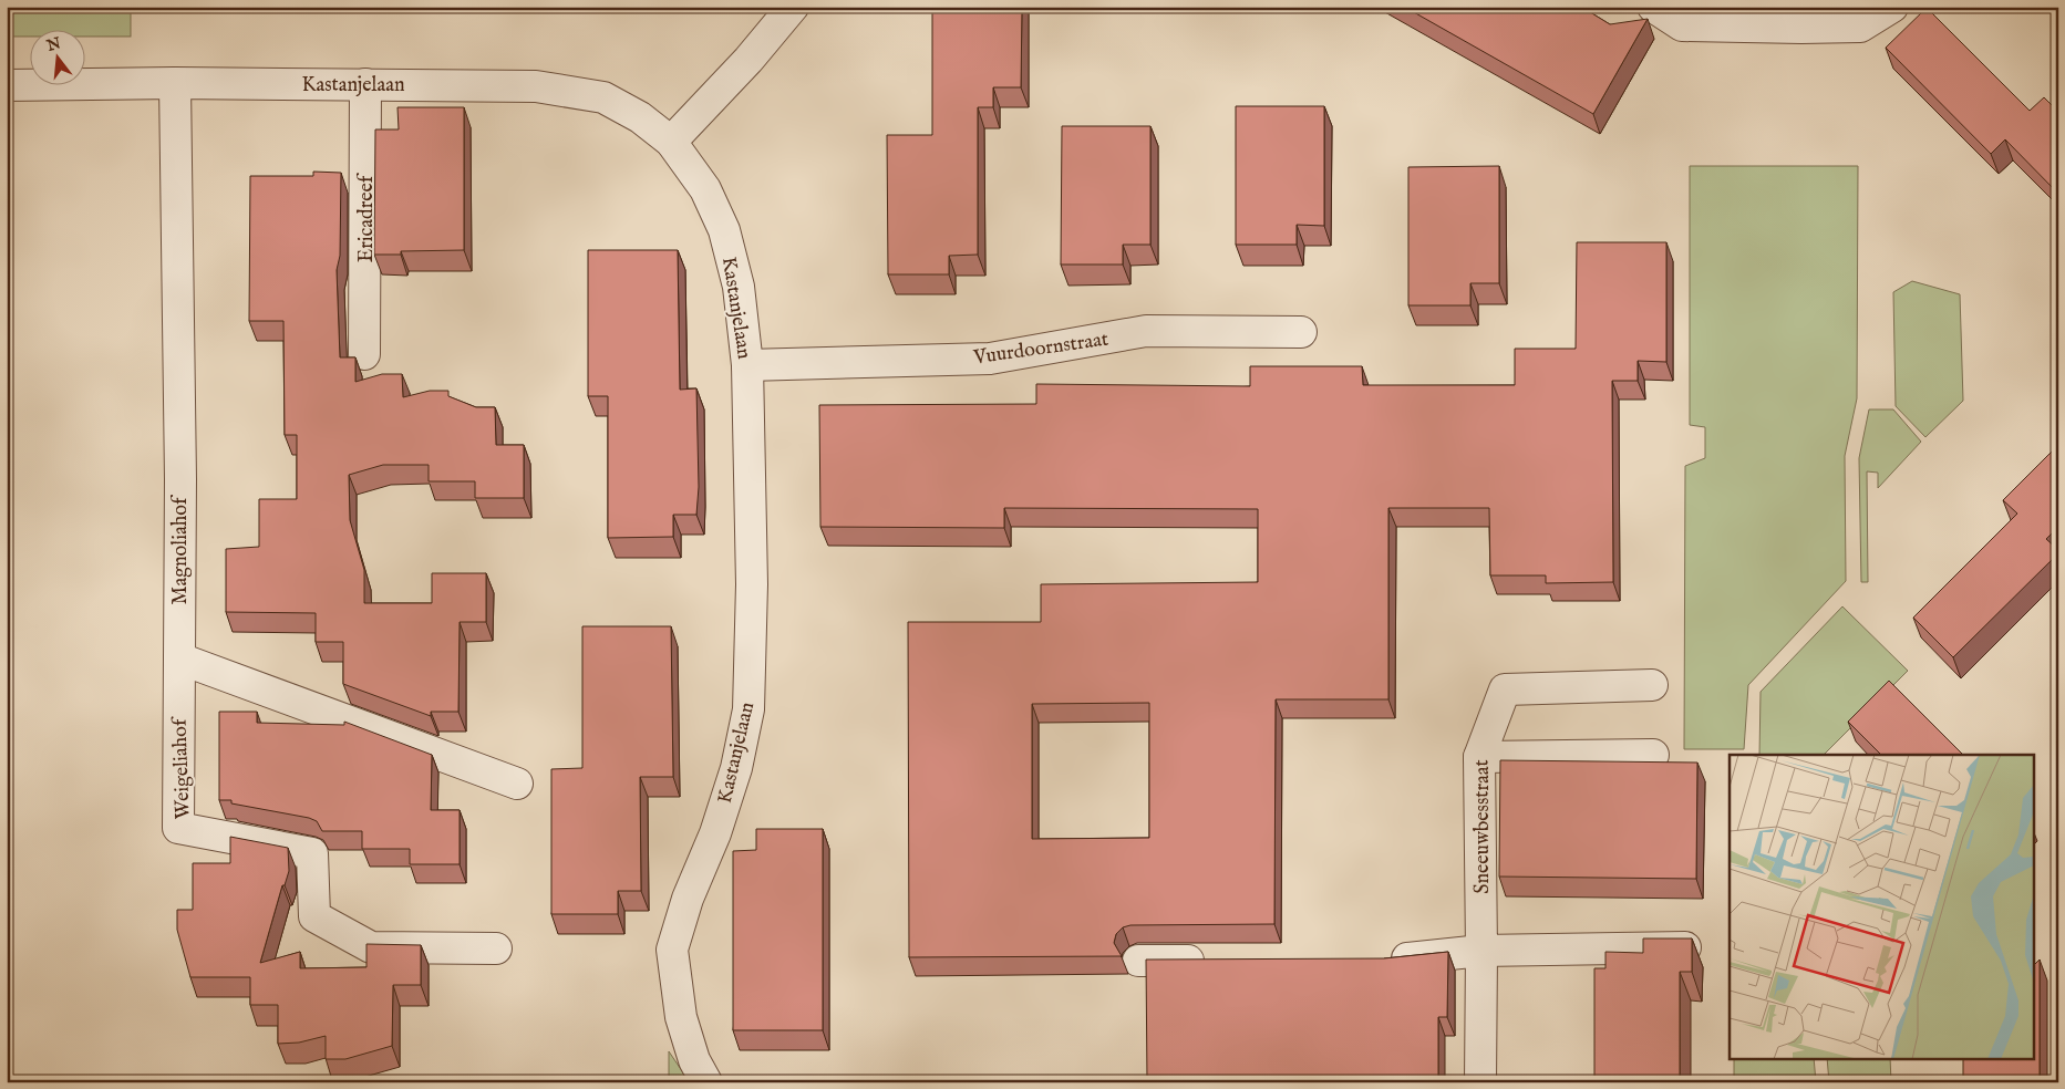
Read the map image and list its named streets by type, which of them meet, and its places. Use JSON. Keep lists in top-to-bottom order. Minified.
{"streets":{"street":["Kastanjelaan","Ericadreef","Vuurdoornstraat","Magnoliahof","Weigeliahof","Sneeuwbesstraat"]},"crossings":[["Kastanjelaan","Ericadreef"],["Kastanjelaan","Vuurdoornstraat"],["Kastanjelaan","Magnoliahof"],["Magnoliahof","Weigeliahof"]],"north":"top"}
